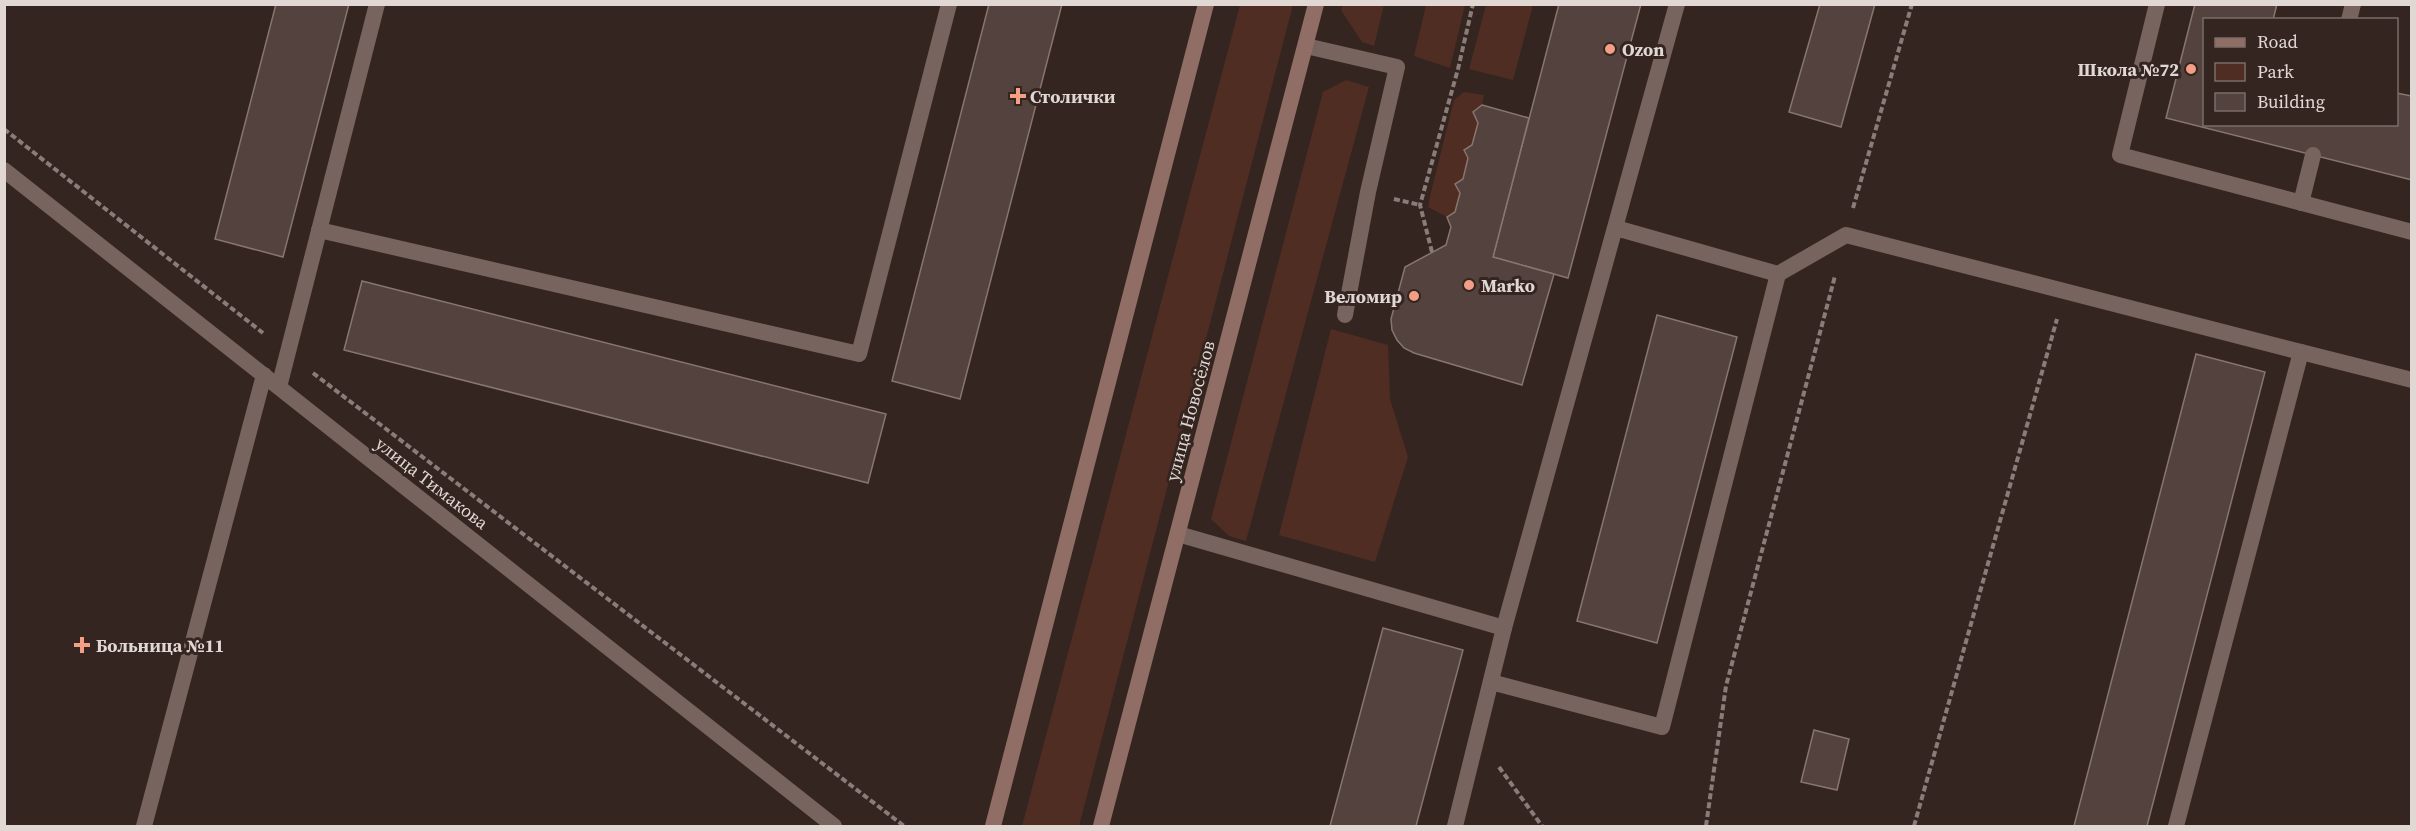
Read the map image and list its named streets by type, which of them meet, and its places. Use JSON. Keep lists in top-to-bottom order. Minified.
{"streets":{"main road":["улица Новосёлов"],"street":["улица Тимакова"]},"places":{"other":["Ozon","Школа №72","Marko","Веломир"],"health":["Столички","Больница №11"]},"legend":["Road","Park","Building"]}
